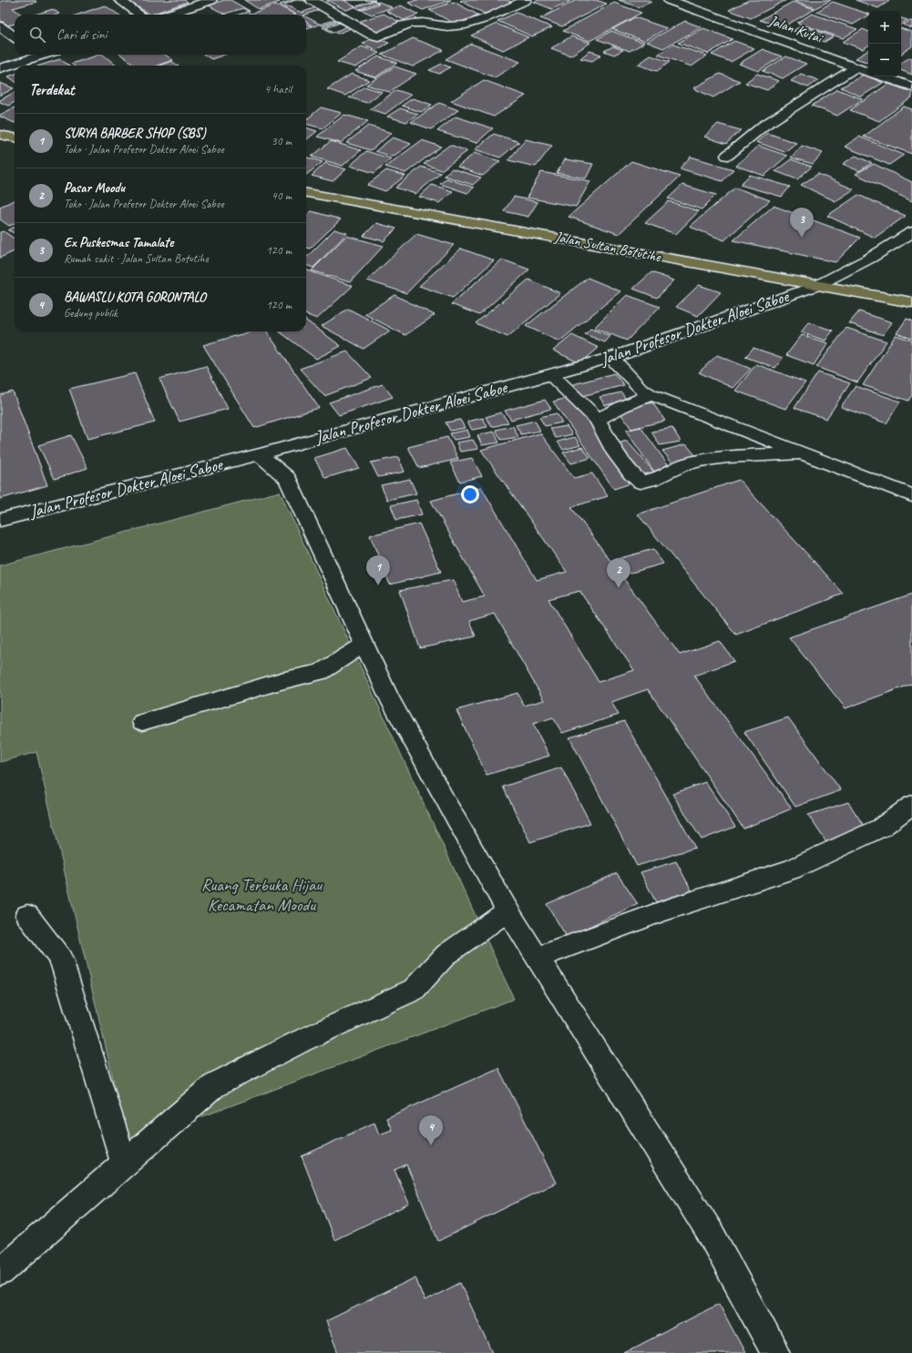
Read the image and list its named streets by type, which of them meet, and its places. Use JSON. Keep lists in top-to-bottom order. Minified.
{"streets":{"main road":["Jalan Sultan Botutihe"],"street":["Jalan Kutai","Jalan Profesor Dokter Aloei Saboe"]},"crossings":[["Jalan Sultan Botutihe","Jalan Profesor Dokter Aloei Saboe"]],"parks":["Ruang Terbuka Hijau Kecamatan Moodu"],"page":{"map_buttons":["+","−"],"search":"Cari di sini","heading":["Terdekat","4 hasil"],"list":[{"mark":"1","name":"SURYA BARBER SHOP (SBS)","note":"Toko · Jalan Profesor Dokter Aloei Saboe","value":"30 m"},{"mark":"2","name":"Pasar Moodu","note":"Toko · Jalan Profesor Dokter Aloei Saboe","value":"40 m"},{"mark":"3","name":"Ex Puskesmas Tamalate","note":"Rumah sakit · Jalan Sultan Botutihe","value":"120 m"},{"mark":"4","name":"BAWASLU KOTA GORONTALO","note":"Gedung publik","value":"120 m"}],"pins":["3","1","2","4"]}}
